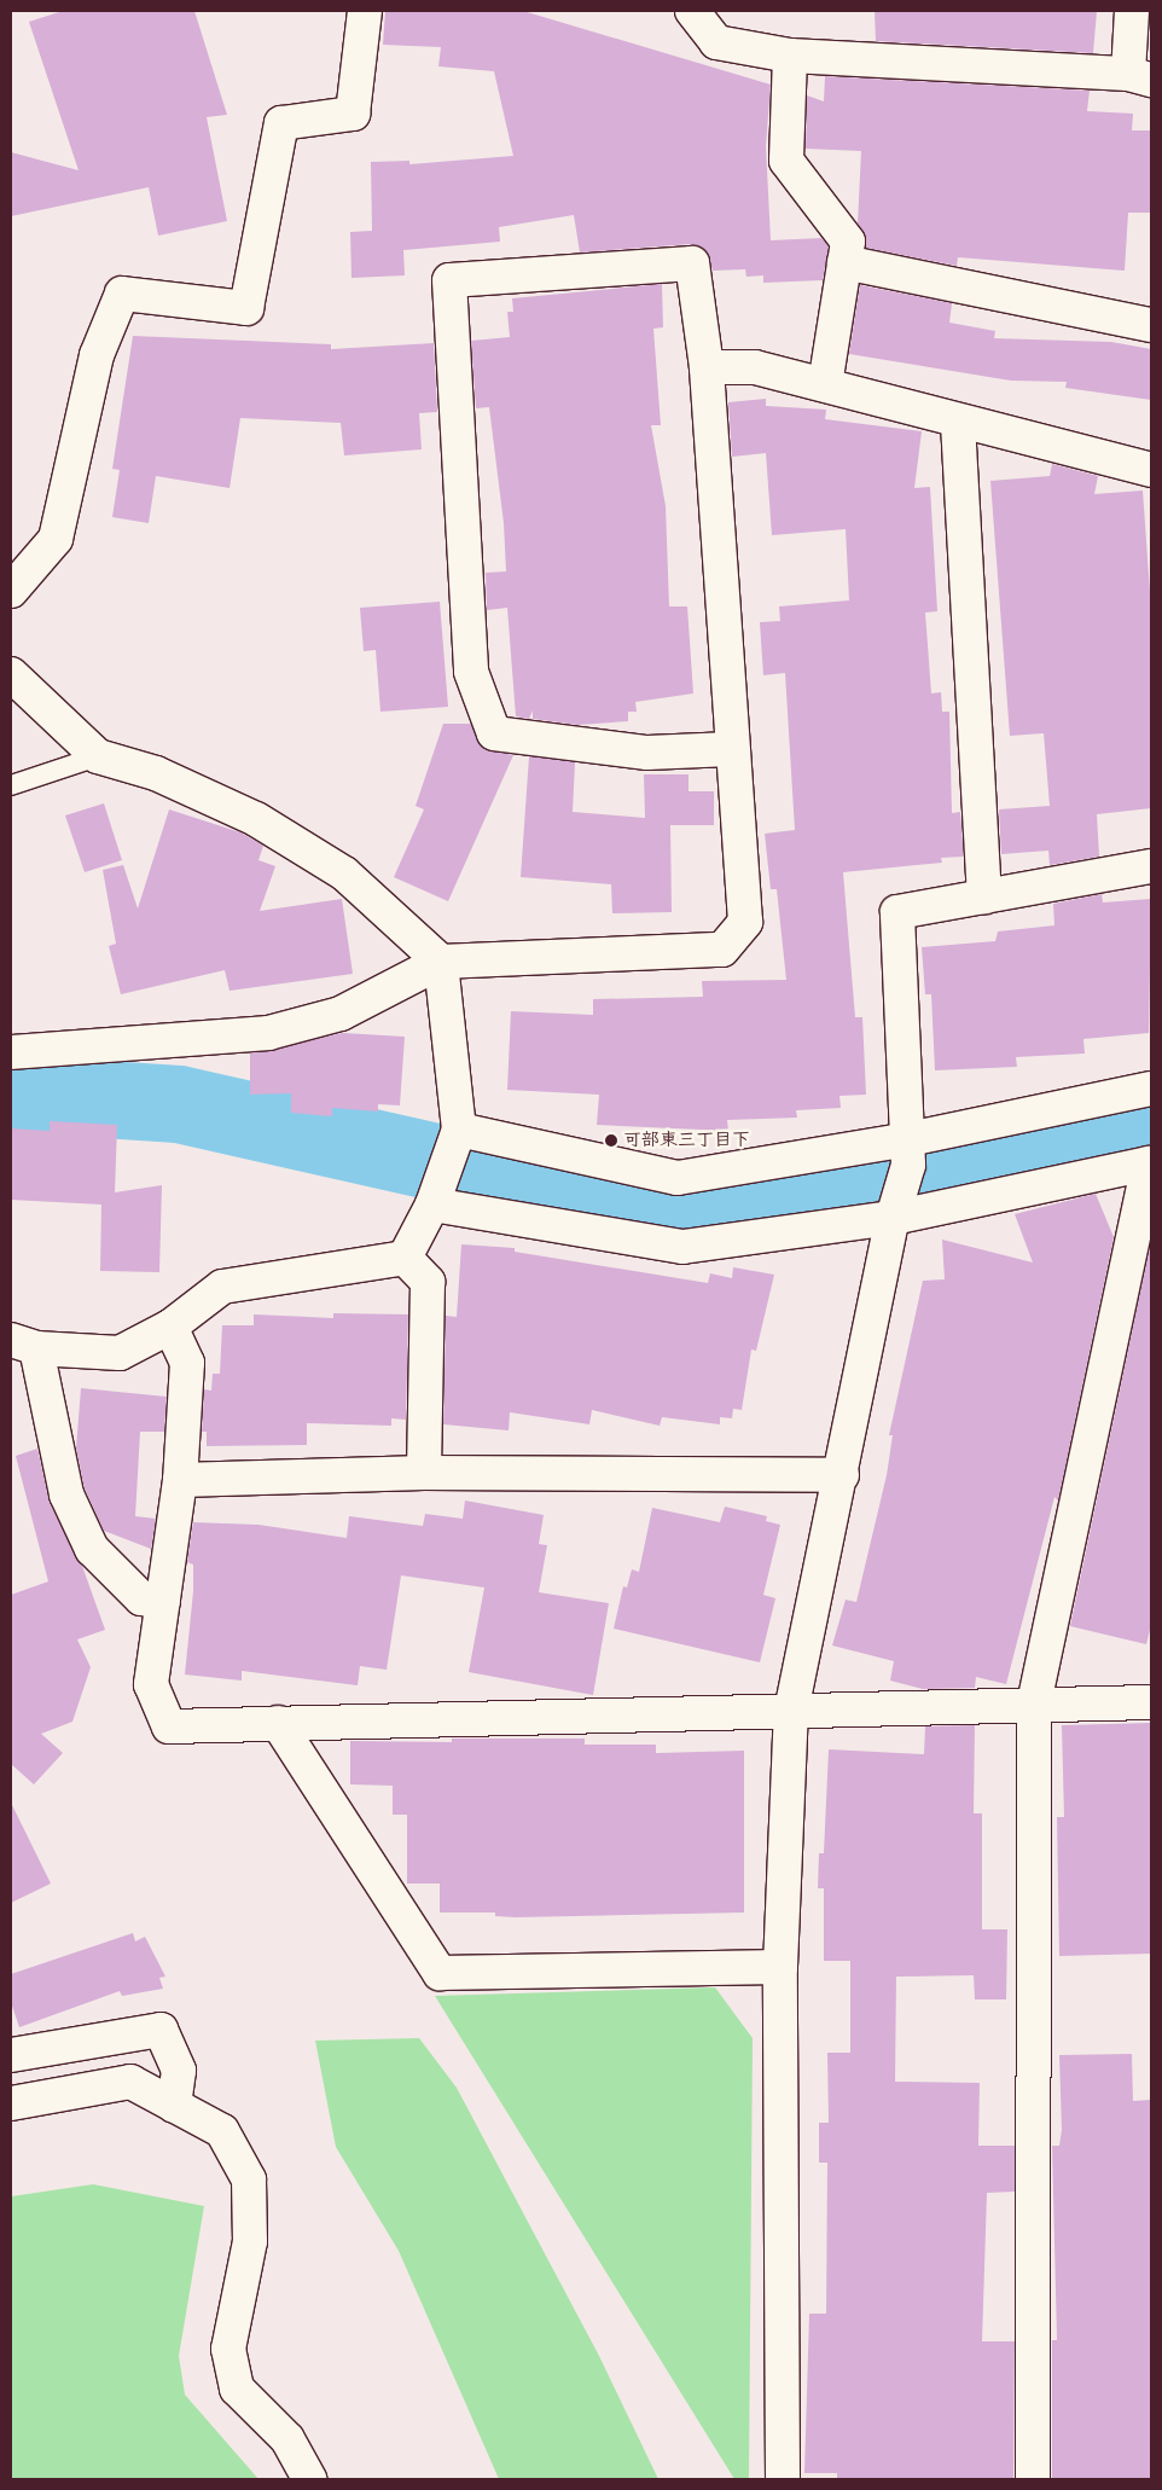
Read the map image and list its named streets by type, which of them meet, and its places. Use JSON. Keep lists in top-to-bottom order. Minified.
{"places":["可部東三丁目下"]}
